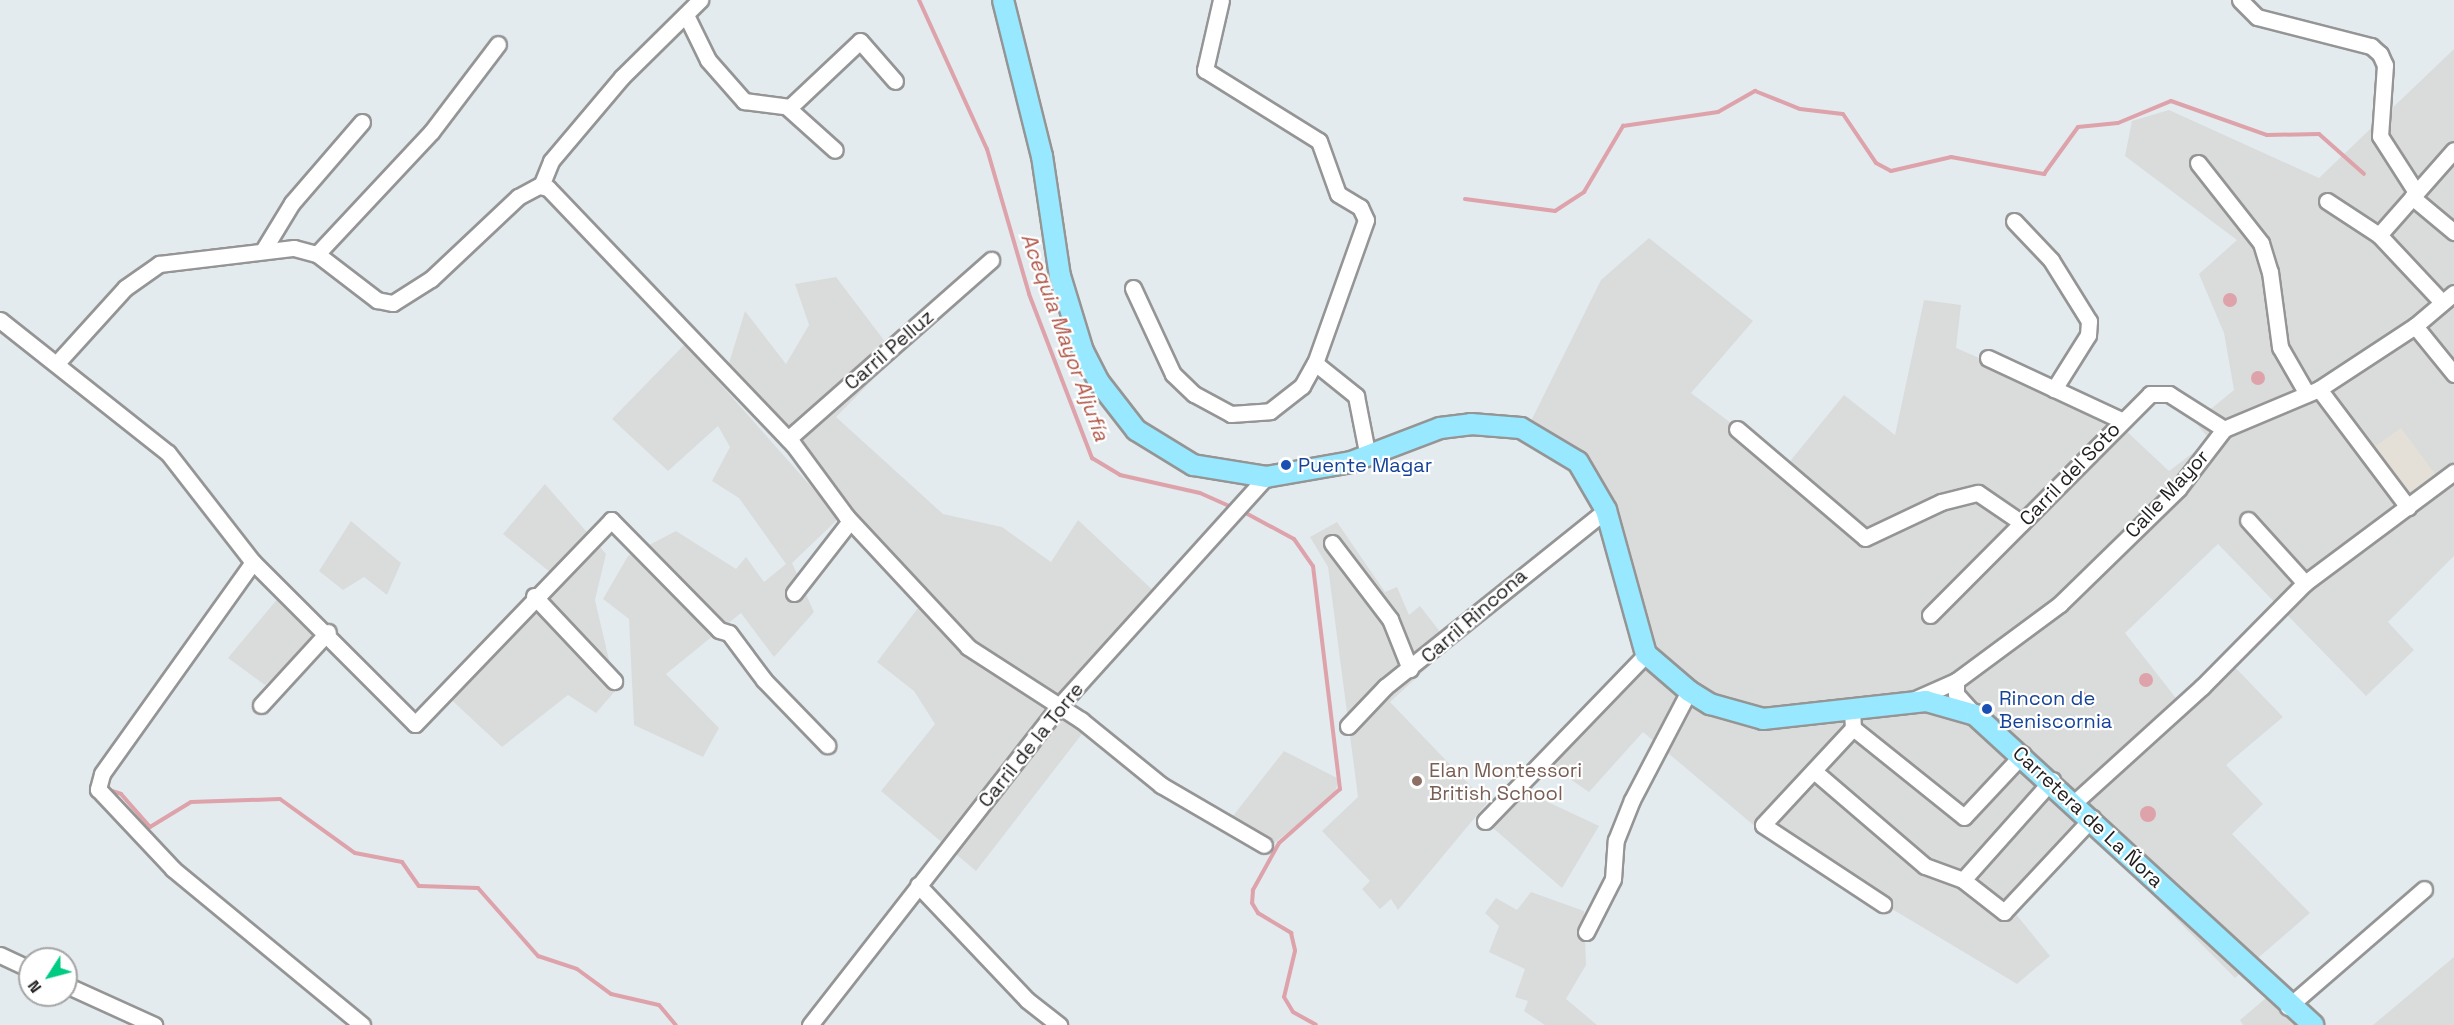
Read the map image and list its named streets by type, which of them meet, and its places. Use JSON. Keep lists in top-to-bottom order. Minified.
{"streets":{"main road":["Carretera de La Ñora"],"street":["Carril Pelluz","Carril del Soto","Calle Mayor","Carril Rincona","Carril de la Torre"]},"crossings":[["Carril del Soto","Calle Mayor"],["Calle Mayor","Carretera de La Ñora"]],"water":["Acequia Mayor Aljufía"],"places":["Puente Magar","Rincon de Beniscornia","Elan Montessori British School"],"north":"bottom left"}
